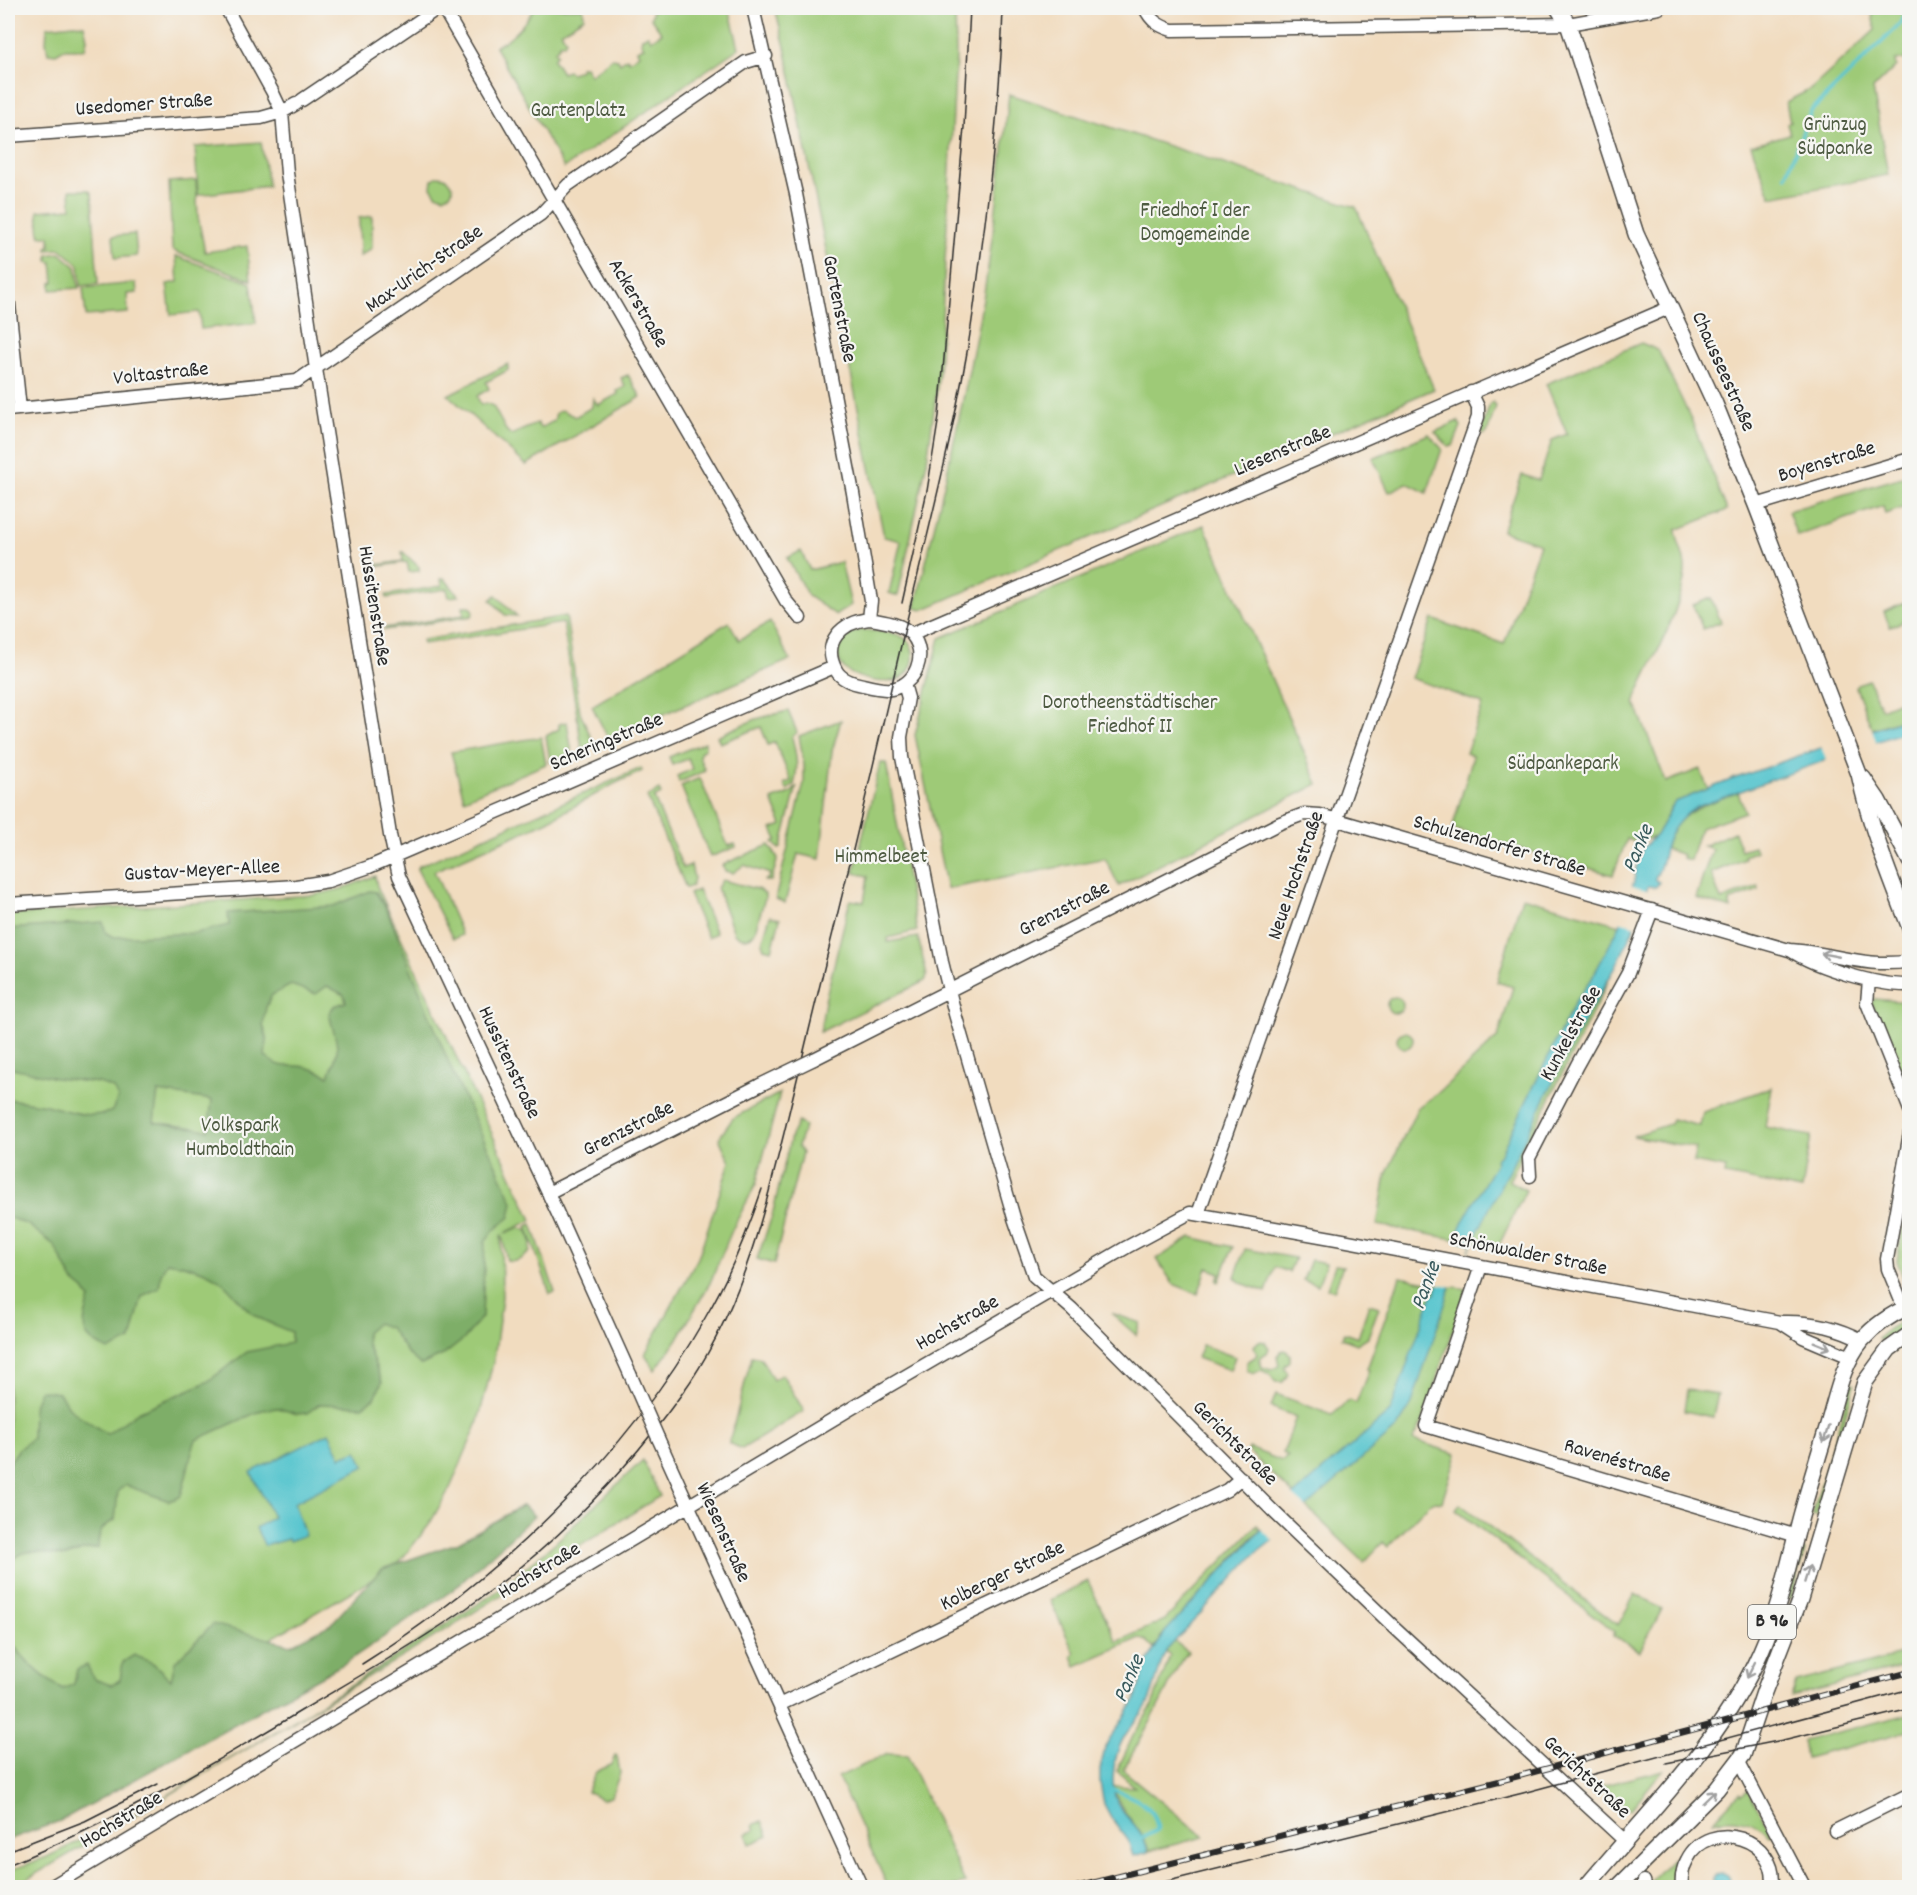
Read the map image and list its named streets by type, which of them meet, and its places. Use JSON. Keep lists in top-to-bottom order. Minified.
{"streets":{"main road":["Chausseestraße","B 96"],"street":["Usedomer Straße","Max-Urich-Straße","Ackerstraße","Gartenstraße","Voltastraße","Liesenstraße","Boyenstraße","Hussitenstraße","Scheringstraße","Schulzendorfer Straße","Gustav-Meyer-Allee","Neue Hochstraße","Grenzstraße","Kunkelstraße","Schönwalder Straße","Hochstraße","Gerichtstraße","Ravenéstraße","Wiesenstraße","Kolberger Straße"]},"crossings":[["Usedomer Straße","Hussitenstraße"],["Max-Urich-Straße","Ackerstraße"],["Max-Urich-Straße","Voltastraße"],["Max-Urich-Straße","Hussitenstraße"],["Gartenstraße","Liesenstraße"],["Gartenstraße","Scheringstraße"],["Chausseestraße","Liesenstraße"],["Chausseestraße","Boyenstraße"],["Voltastraße","Hussitenstraße"],["Liesenstraße","Scheringstraße"],["Liesenstraße","Neue Hochstraße"],["Hussitenstraße","Scheringstraße"],["Hussitenstraße","Gustav-Meyer-Allee"],["Hussitenstraße","Grenzstraße"],["Hussitenstraße","Wiesenstraße"],["Scheringstraße","Gustav-Meyer-Allee"],["Schulzendorfer Straße","Neue Hochstraße"],["Schulzendorfer Straße","Grenzstraße"],["Schulzendorfer Straße","Kunkelstraße"],["Neue Hochstraße","Grenzstraße"],["Neue Hochstraße","Schönwalder Straße"],["Grenzstraße","Gerichtstraße"],["Grenzstraße","Wiesenstraße"],["Schönwalder Straße","Ravenéstraße"],["Schönwalder Straße","B 96"],["Hochstraße","Gerichtstraße"],["Hochstraße","Wiesenstraße"],["Gerichtstraße","Kolberger Straße"],["Gerichtstraße","B 96"],["Ravenéstraße","B 96"],["Wiesenstraße","Kolberger Straße"]],"water":["Panke"],"parks":["Gartenplatz","Grünzug Südpanke","Friedhof I der Domgemeinde","Dorotheenstädtischer Friedhof II","Südpankepark","Himmelbeet","Volkspark Humboldthain"]}
